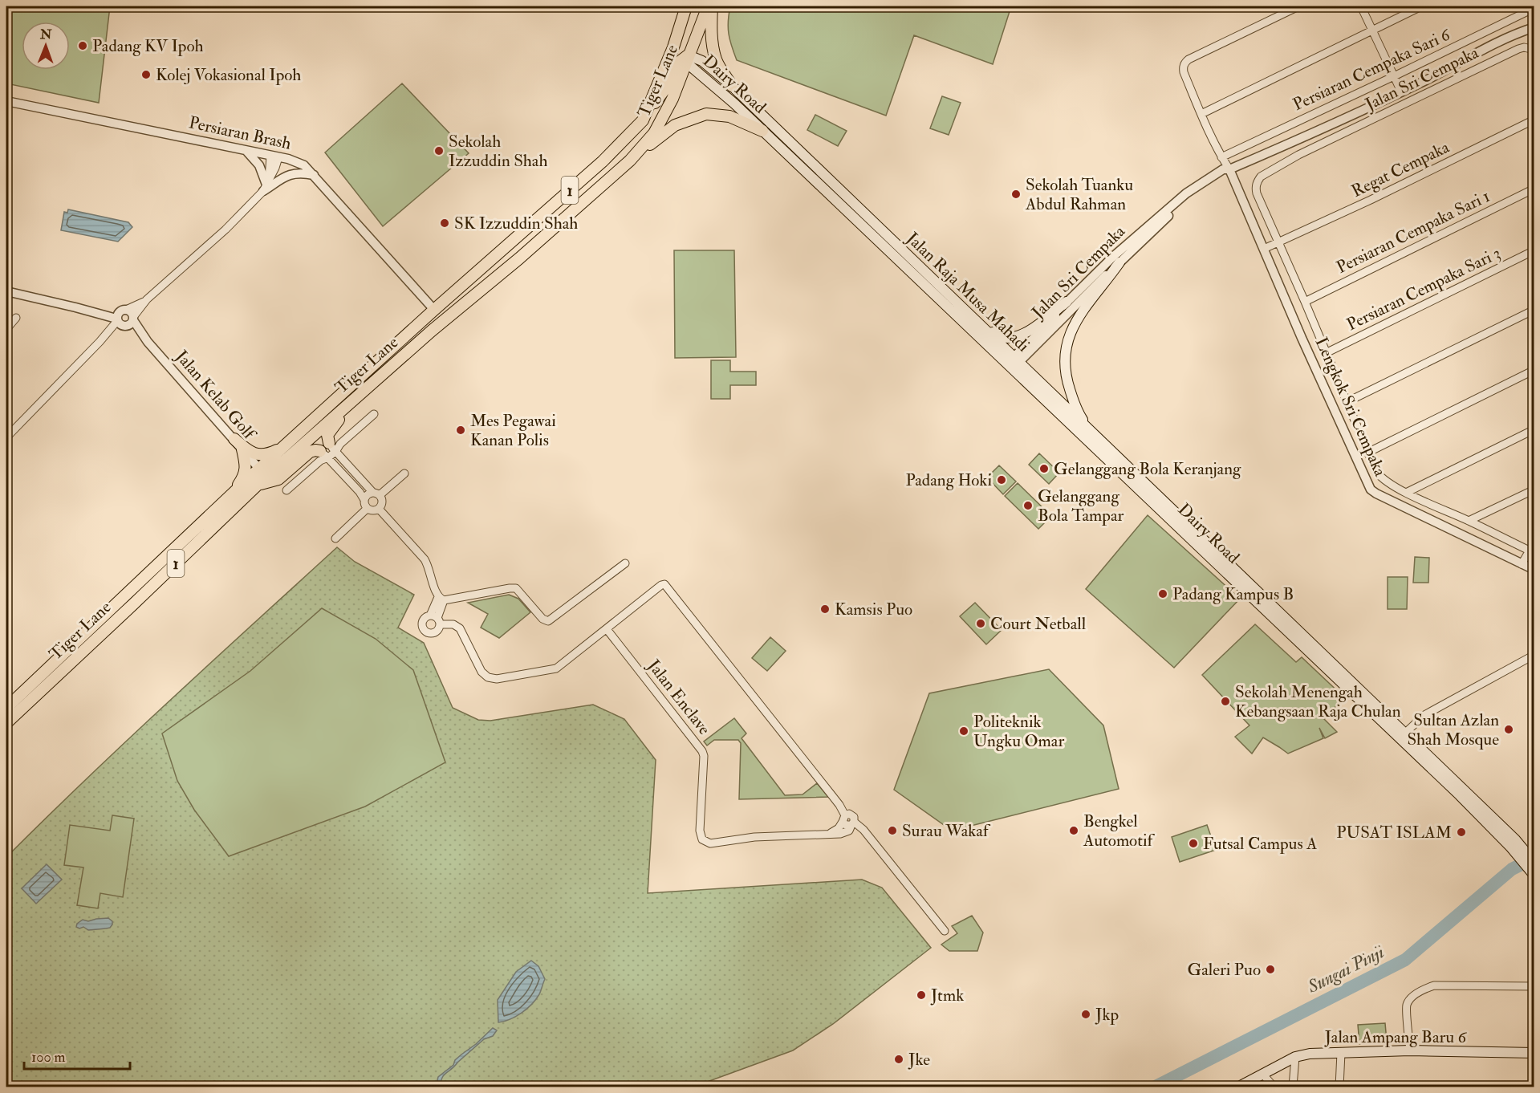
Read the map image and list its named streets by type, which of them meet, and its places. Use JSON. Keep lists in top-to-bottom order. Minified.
{"streets":{"main road":["Tiger Lane","Dairy Road","1","Jalan Raja Musa Mahadi","Jalan Ampang Baru 6"],"street":["Persiaran Cempaka Sari 6","Jalan Sri Cempaka","Persiaran Brash","Regat Cempaka","Persiaran Cempaka Sari 1","Persiaran Cempaka Sari 3","Jalan Kelab Golf","Lengkok Sri Cempaka","Jalan Enclave"]},"crossings":[["Jalan Sri Cempaka","Dairy Road"],["Jalan Sri Cempaka","Regat Cempaka"],["Jalan Sri Cempaka","Persiaran Cempaka Sari 1"],["Jalan Sri Cempaka","Persiaran Cempaka Sari 3"],["Jalan Sri Cempaka","Jalan Raja Musa Mahadi"],["Jalan Sri Cempaka","Lengkok Sri Cempaka"],["Tiger Lane","Dairy Road"],["Tiger Lane","Persiaran Brash"],["Tiger Lane","Jalan Kelab Golf"],["Dairy Road","Jalan Raja Musa Mahadi"],["Regat Cempaka","Lengkok Sri Cempaka"]],"water":["Sungai Pinji"],"places":["Padang KV Ipoh","Kolej Vokasional Ipoh","Sekolah Izzuddin Shah","Sekolah Tuanku Abdul Rahman","SK Izzuddin Shah","Mes Pegawai Kanan Polis","Gelanggang Bola Keranjang","Padang Hoki","Gelanggang Bola Tampar","Padang Kampus B","Kamsis Puo","Court Netball","Sekolah Menengah Kebangsaan Raja Chulan","Sultan Azlan Shah Mosque","Politeknik Ungku Omar","Surau Wakaf","Bengkel Automotif","PUSAT ISLAM","Futsal Campus A","Galeri Puo","Jtmk","Jkp","Jke"],"scale_bar":"100 m","north":"top"}
